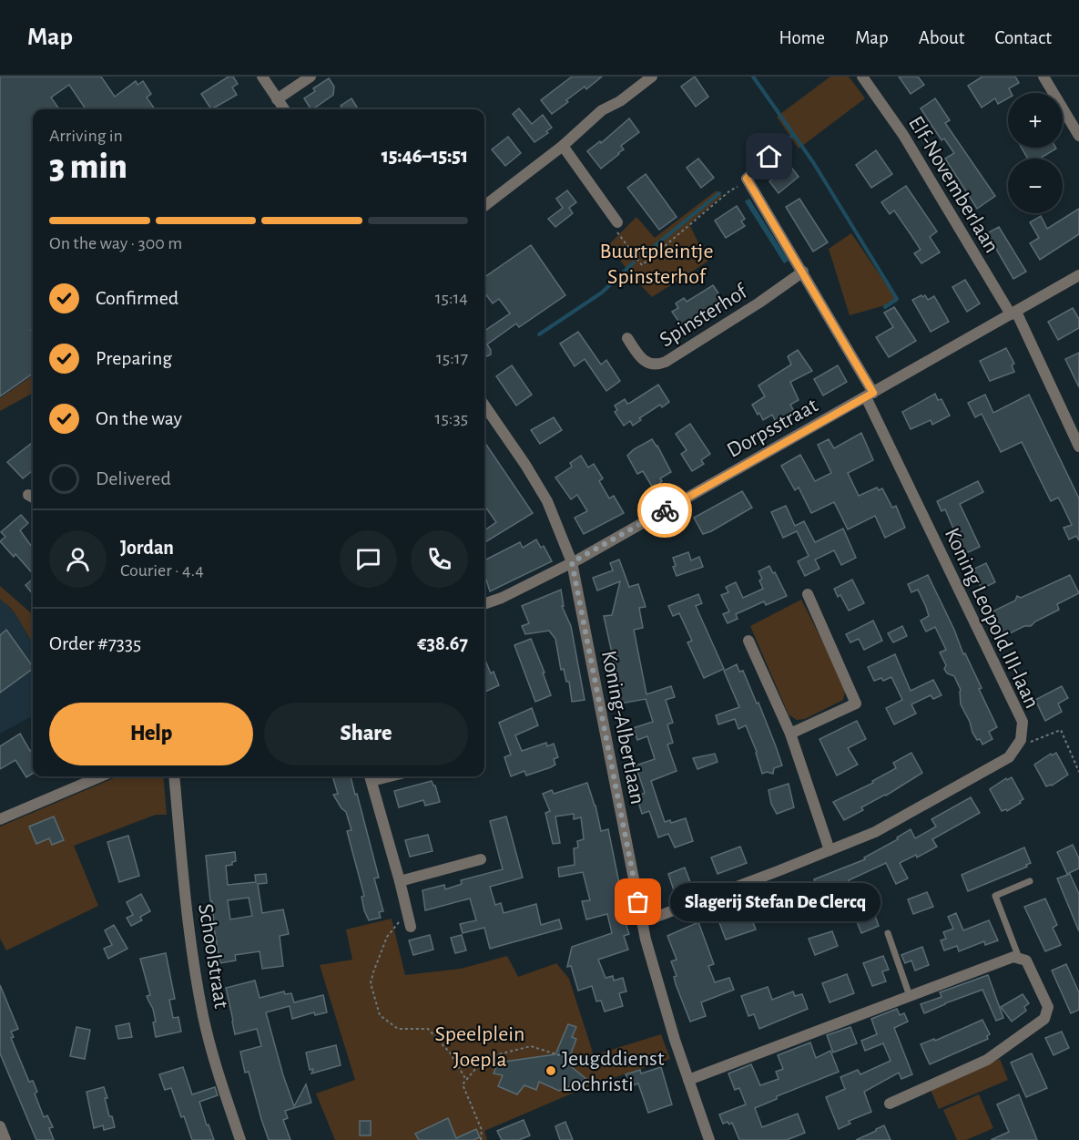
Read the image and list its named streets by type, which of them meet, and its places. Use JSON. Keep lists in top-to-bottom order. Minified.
{"streets":{"street":["Elf-Novemberlaan","Spinsterhof","Dorpsstraat","Koning Leopold III-laan","Koning-Albertlaan","Schoolstraat"]},"crossings":[["Elf-Novemberlaan","Dorpsstraat"],["Dorpsstraat","Koning Leopold III-laan"],["Dorpsstraat","Koning-Albertlaan"]],"parks":["Buurtpleintje Spinsterhof","Speelplein Joepla"],"places":["Slagerij Stefan De Clercq","Jeugddienst Lochristi"],"page":{"header":"Map","nav":["Home","Map","About","Contact"],"map_buttons":["+","−"],"heading":["3 min","Arriving in","15:46–15:51"],"panel":["Jordan","Courier · 4.4","Order #7335","€38.67"],"bar":"On the way · 300 m","list":[["Confirmed","15:14"],["Preparing","15:17"],["On the way","15:35"],"Delivered"],"buttons":["Help","Share"],"bubble":"Slagerij Stefan De Clercq"}}
